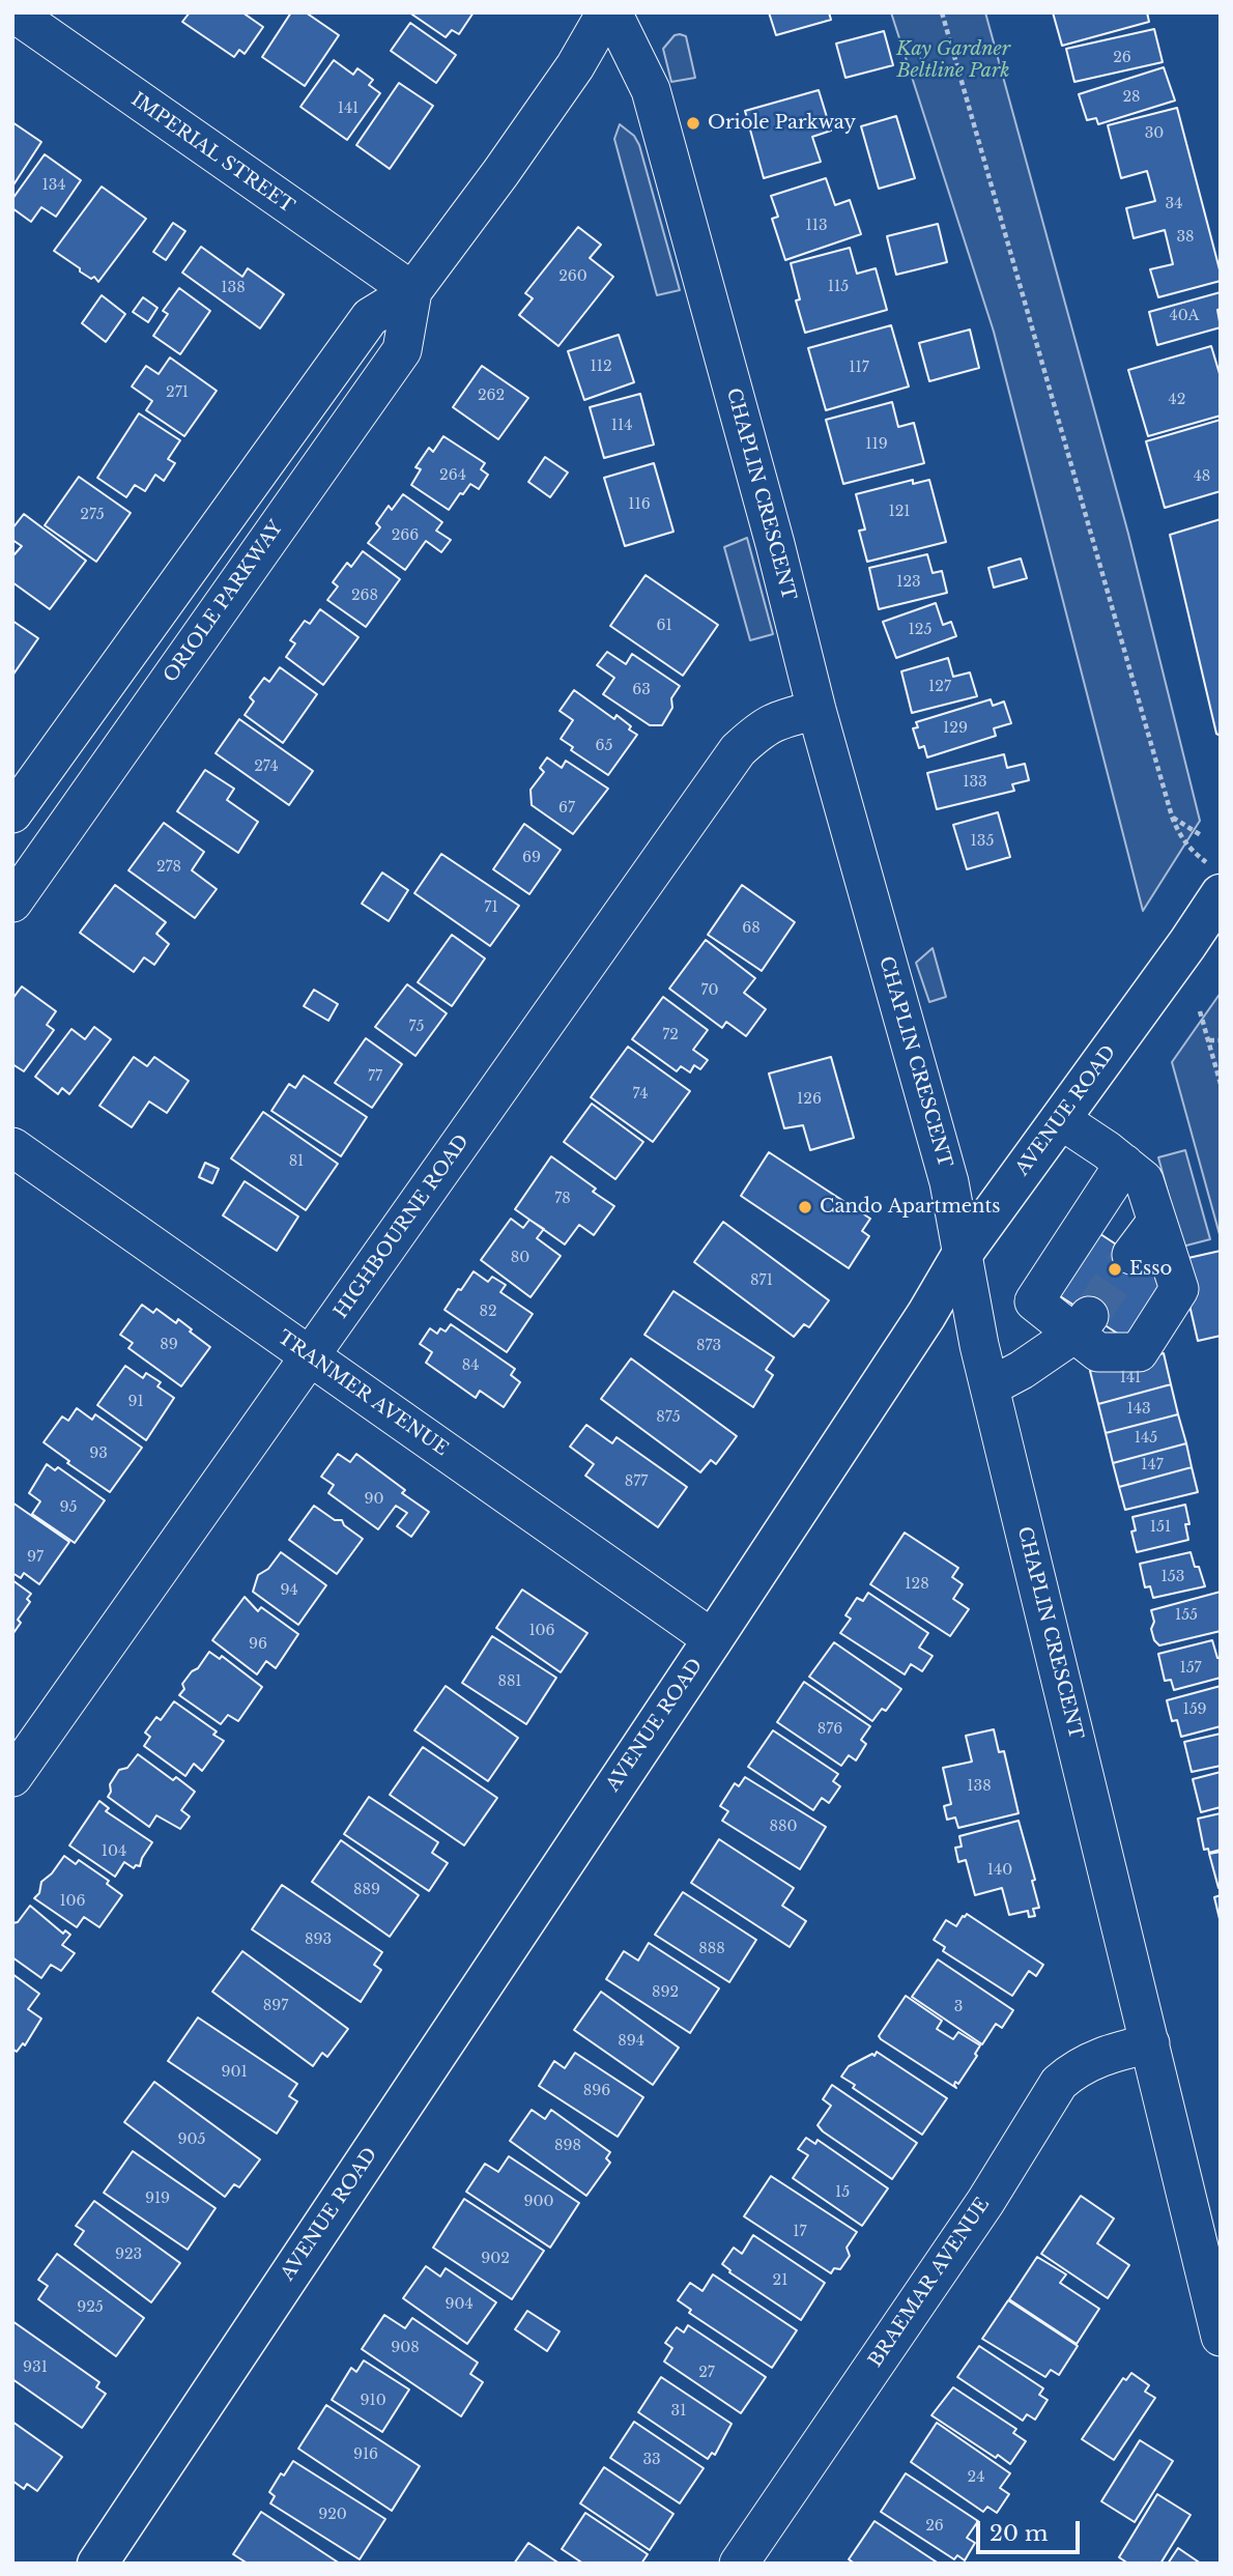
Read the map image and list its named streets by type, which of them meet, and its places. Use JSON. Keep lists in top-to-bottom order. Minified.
{"streets":{"main road":["AVENUE ROAD"],"street":["IMPERIAL STREET","CHAPLIN CRESCENT","ORIOLE PARKWAY","HIGHBOURNE ROAD","TRANMER AVENUE","BRAEMAR AVENUE"]},"crossings":[["IMPERIAL STREET","ORIOLE PARKWAY"],["CHAPLIN CRESCENT","AVENUE ROAD"],["CHAPLIN CRESCENT","HIGHBOURNE ROAD"],["CHAPLIN CRESCENT","BRAEMAR AVENUE"],["AVENUE ROAD","TRANMER AVENUE"],["HIGHBOURNE ROAD","TRANMER AVENUE"]],"parks":["Kay Gardner Beltline Park"],"places":["Oriole Parkway","Cando Apartments","Esso"],"house_numbers":["26","28","141","30","134","34","113","38","260","115","138","40A","112","117","271","262","42","114","119","264","48","116","121","275","266","123","268","61","125","127","63","129","65","274","133","67","135","69","278","71","68","70","75","72","77","74","126","81","78","80","871","82","89","873","84","141","91","143","875","145","93","147","877","90","95","151","97","153","128","94","155","106","96","157","881","159","876","138","880","104","140","889","106","893","888","892","897","3","894","901","896","905","898","15","919","900","17","923","902","21","904","925","908","931","27","910","31","916","33","24","920","26"],"scale_bar":"20 m"}
